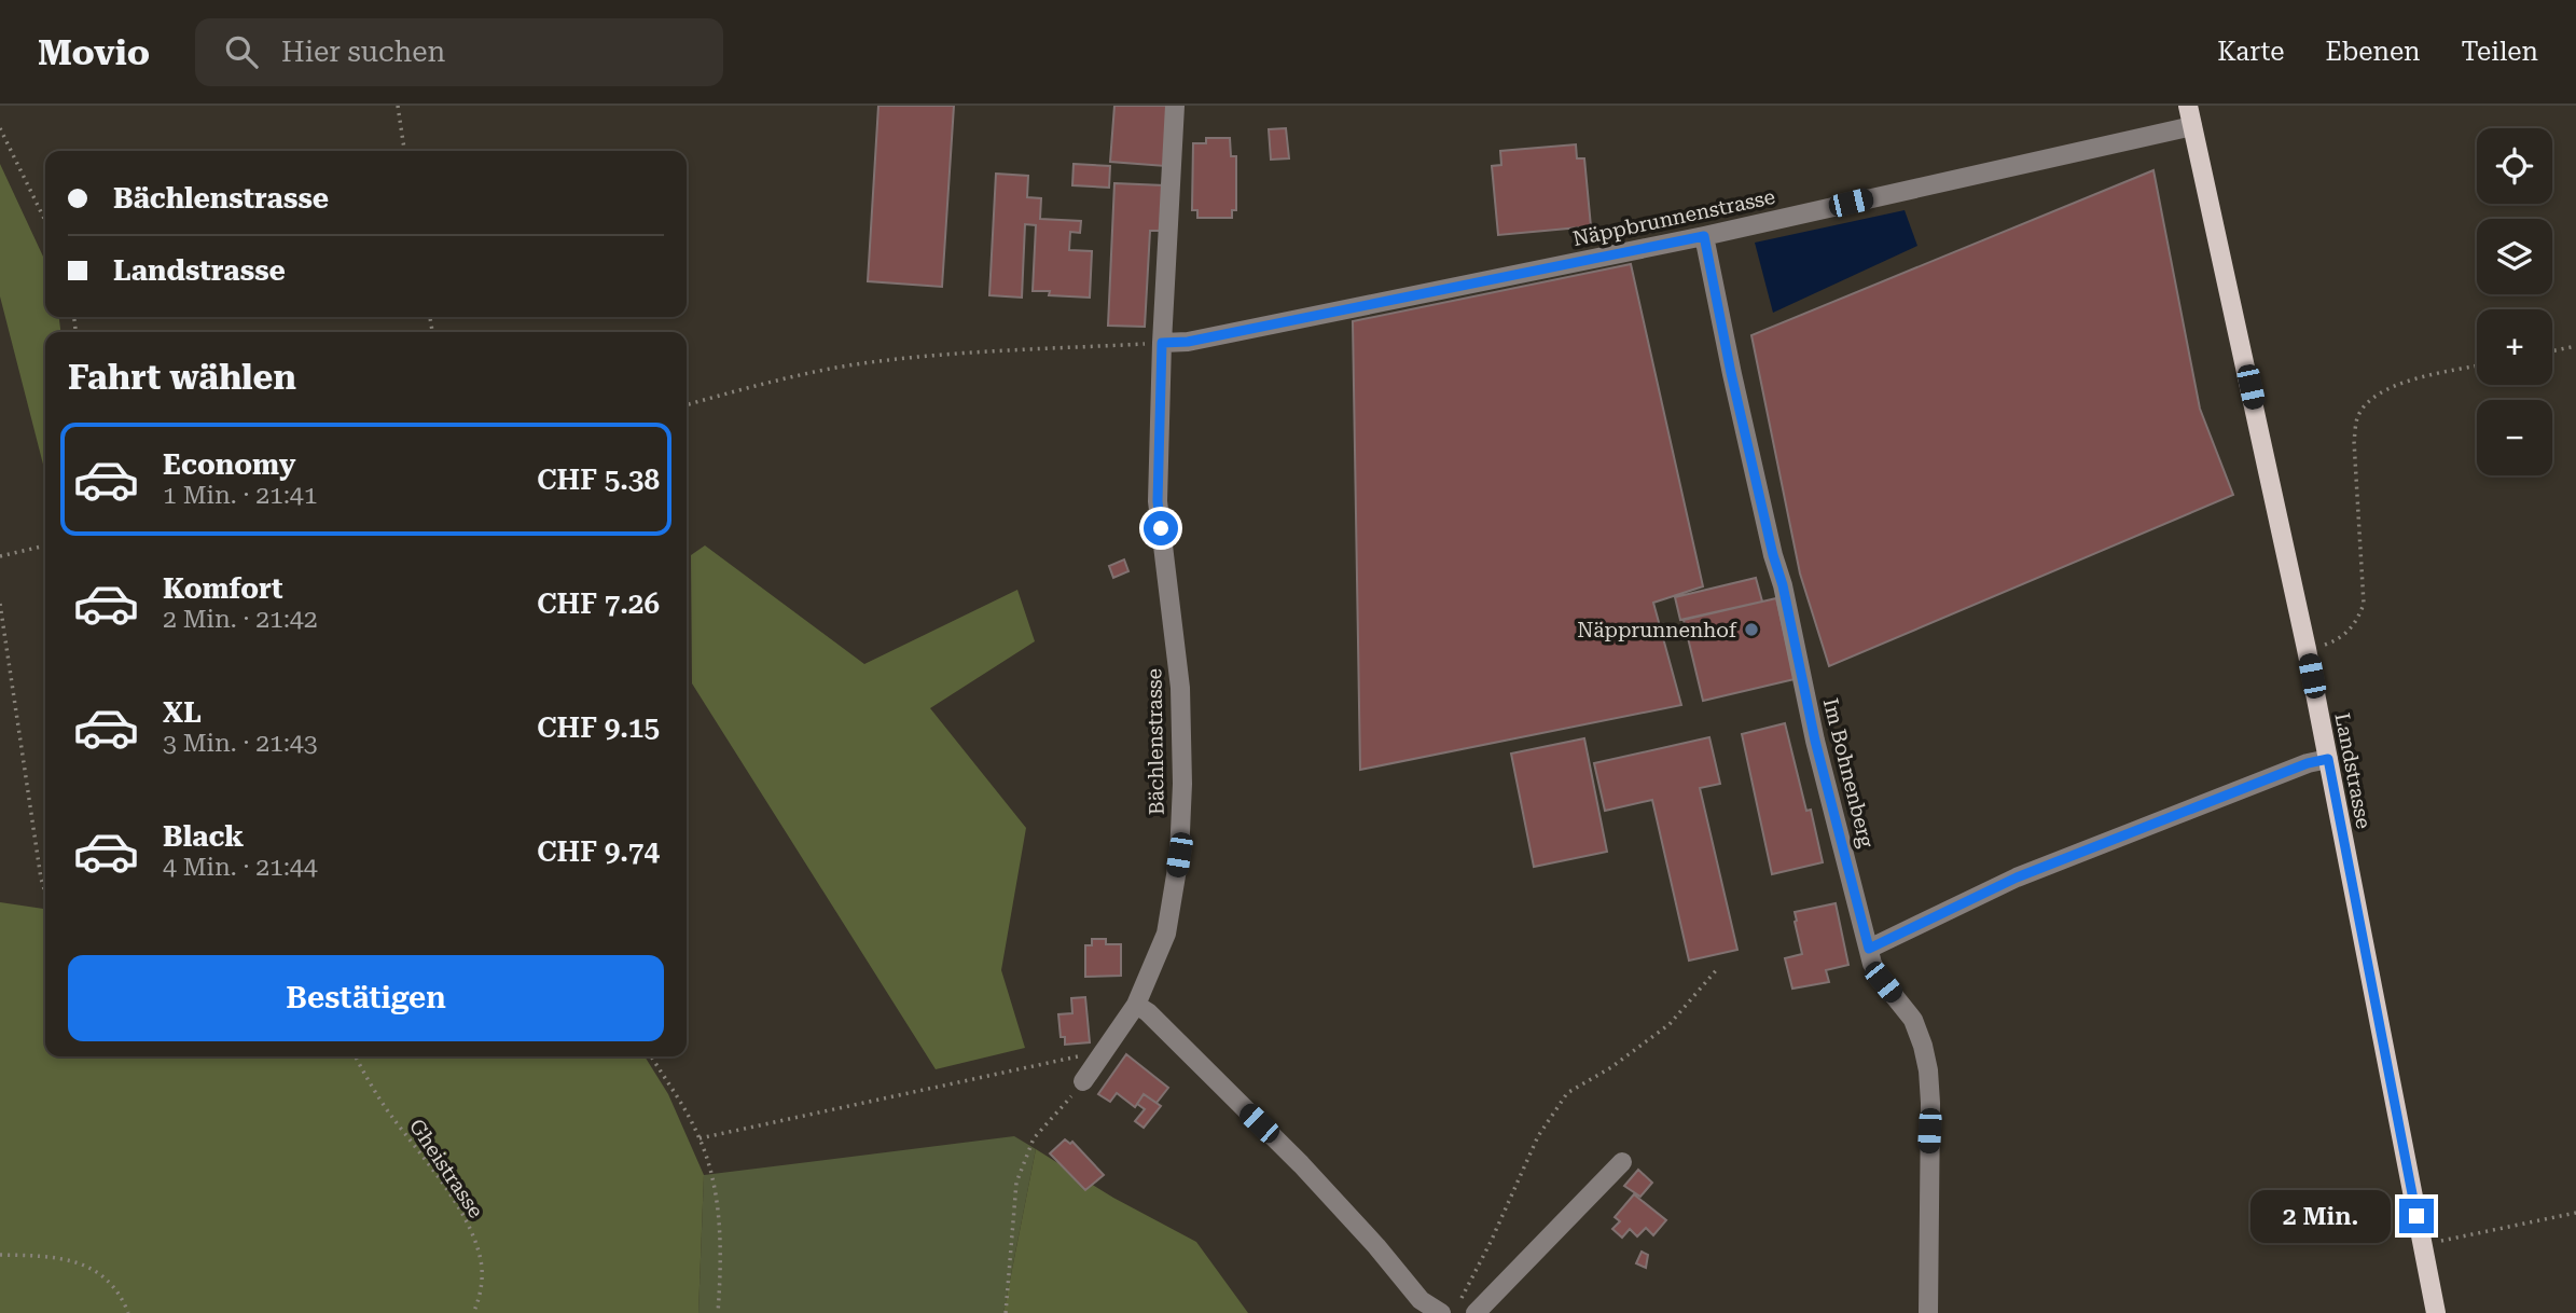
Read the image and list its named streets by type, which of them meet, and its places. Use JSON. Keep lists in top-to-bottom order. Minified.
{"streets":{"main road":["Landstrasse"],"street":["Näppbrunnenstrasse","Bächlenstrasse","Im Bohnenberg"],"path":["Gheistrasse"]},"crossings":[["Näppbrunnenstrasse","Bächlenstrasse"],["Näppbrunnenstrasse","Landstrasse"],["Näppbrunnenstrasse","Im Bohnenberg"]],"places":["Näpprunnenhof"],"page":{"header":"Movio","search":"Hier suchen","nav":["Karte","Ebenen","Teilen"],"map_buttons":["+","−"],"banner":["Bächlenstrasse","Landstrasse"],"heading":"Fahrt wählen","list":[{"name":"Economy","note":"1 Min. · 21:41","value":"CHF 5.38"},{"name":"Komfort","note":"2 Min. · 21:42","value":"CHF 7.26"},{"name":"XL","note":"3 Min. · 21:43","value":"CHF 9.15"},{"name":"Black","note":"4 Min. · 21:44","value":"CHF 9.74"}],"buttons":"Bestätigen","bubble":"2 Min."}}
